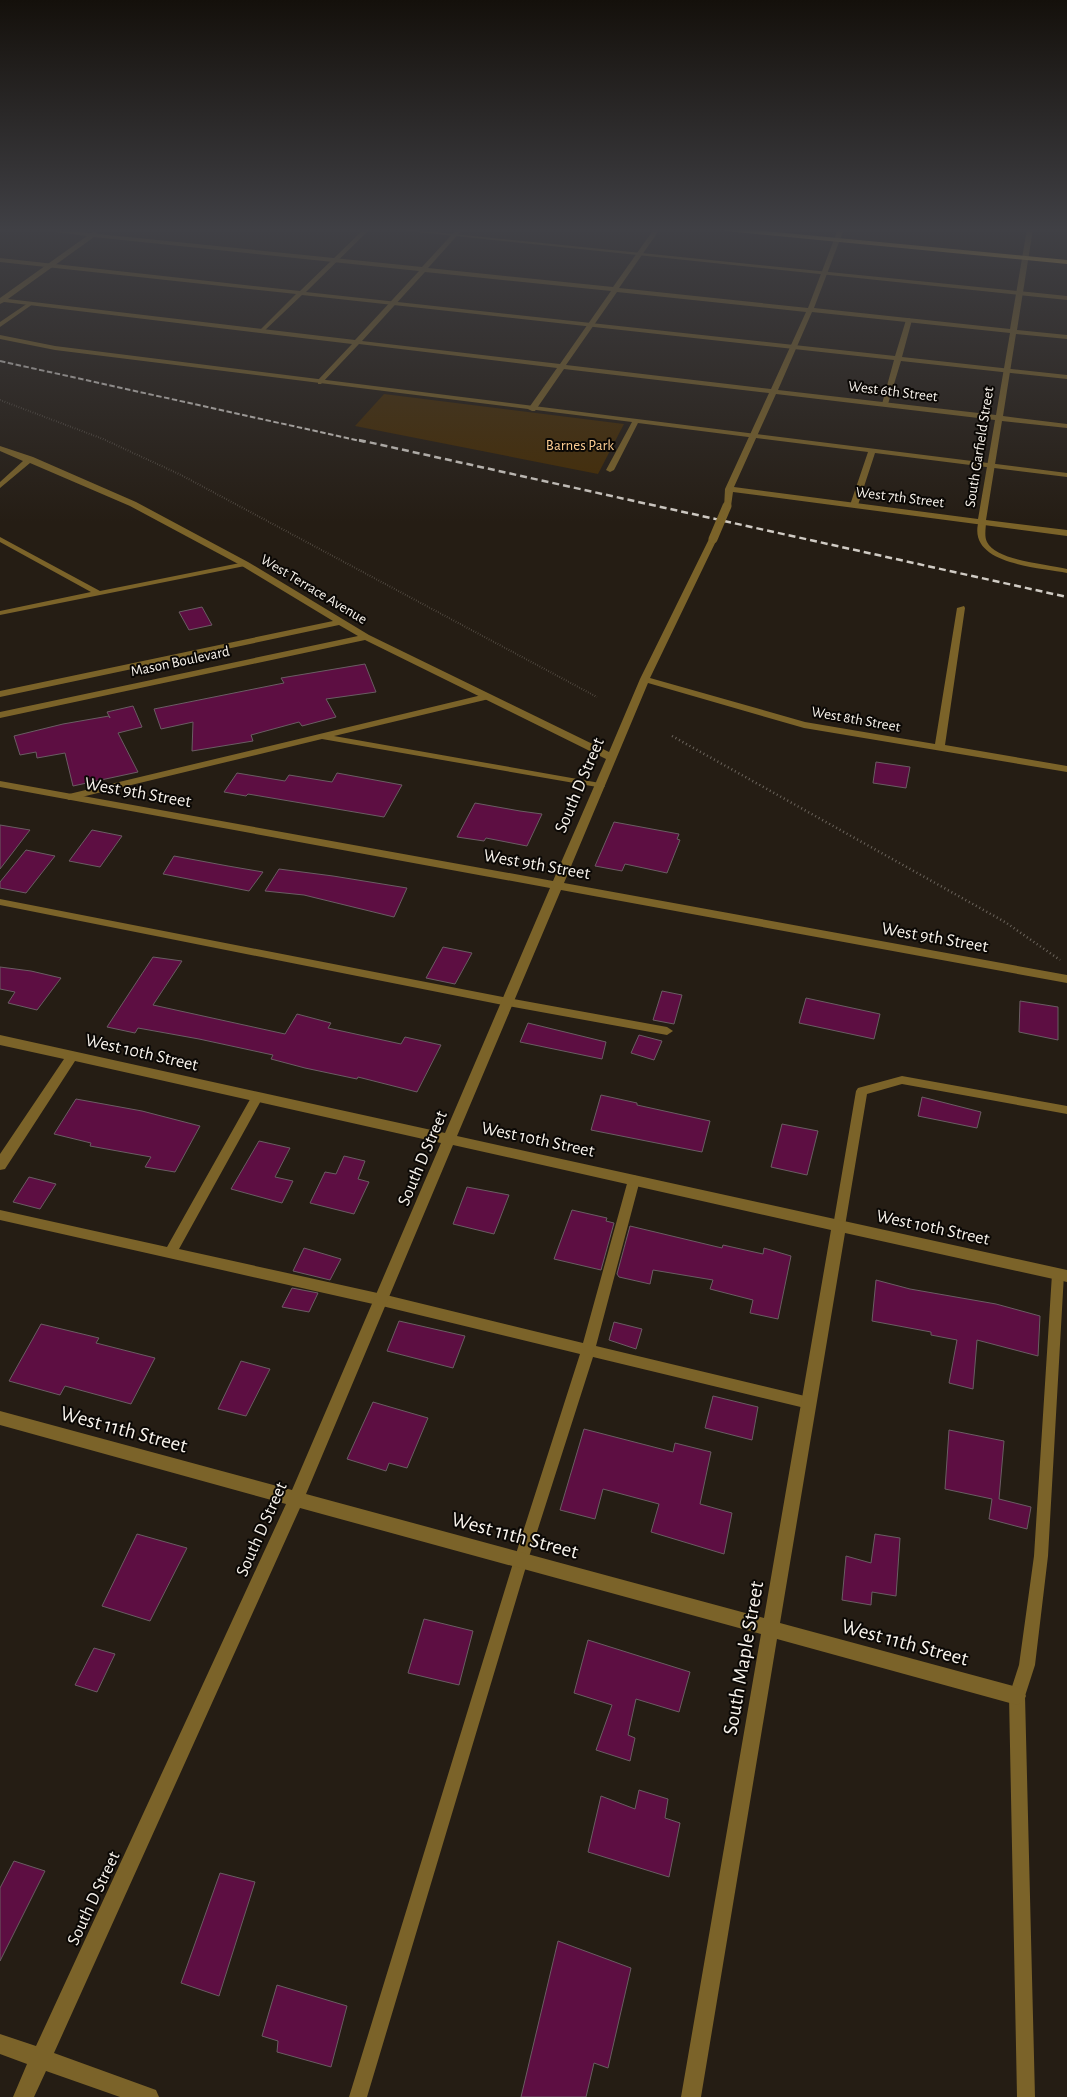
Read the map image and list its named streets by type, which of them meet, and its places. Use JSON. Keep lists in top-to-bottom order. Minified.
{"streets":{"street":["West 6th Street","South Garfield Street","West 7th Street","West Terrace Avenue","Mason Boulevard","West 8th Street","South D Street","West 9th Street","West 10th Street","West 11th Street","South Maple Street"]},"crossings":[["West 6th Street","South Garfield Street"],["West 6th Street","South D Street"],["South Garfield Street","West 7th Street"],["West 7th Street","South D Street"],["West Terrace Avenue","Mason Boulevard"],["West Terrace Avenue","South D Street"],["West 8th Street","South D Street"],["South D Street","West 9th Street"],["South D Street","West 10th Street"],["South D Street","West 11th Street"],["West 10th Street","South Maple Street"],["West 11th Street","South Maple Street"]],"parks":["Barnes Park"]}
